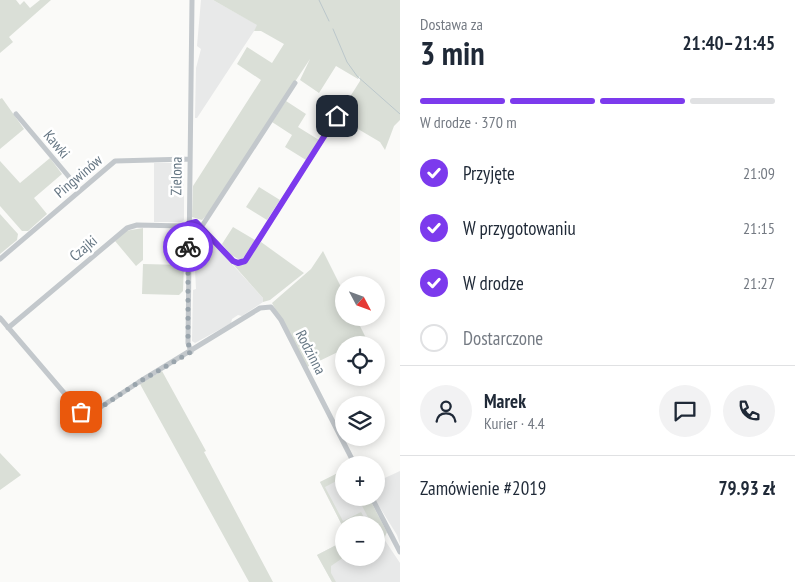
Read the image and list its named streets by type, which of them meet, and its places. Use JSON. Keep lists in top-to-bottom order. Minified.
{"streets":{"street":["Kawki","Pingwinów","Zielona","Czajki","Rodzinna"]},"crossings":[["Kawki","Pingwinów"],["Pingwinów","Zielona"],["Zielona","Czajki"],["Zielona","Rodzinna"]],"north":"bottom right","page":{"heading":["3 min","Dostawa za","21:40–21:45"],"panel":["Marek","Kurier · 4.4","Zamówienie #2019","79.93 zł"],"bar":"W drodze · 370 m","list":[["Przyjęte","21:09"],["W przygotowaniu","21:15"],["W drodze","21:27"],"Dostarczone"],"map_buttons":["+","−"]}}
